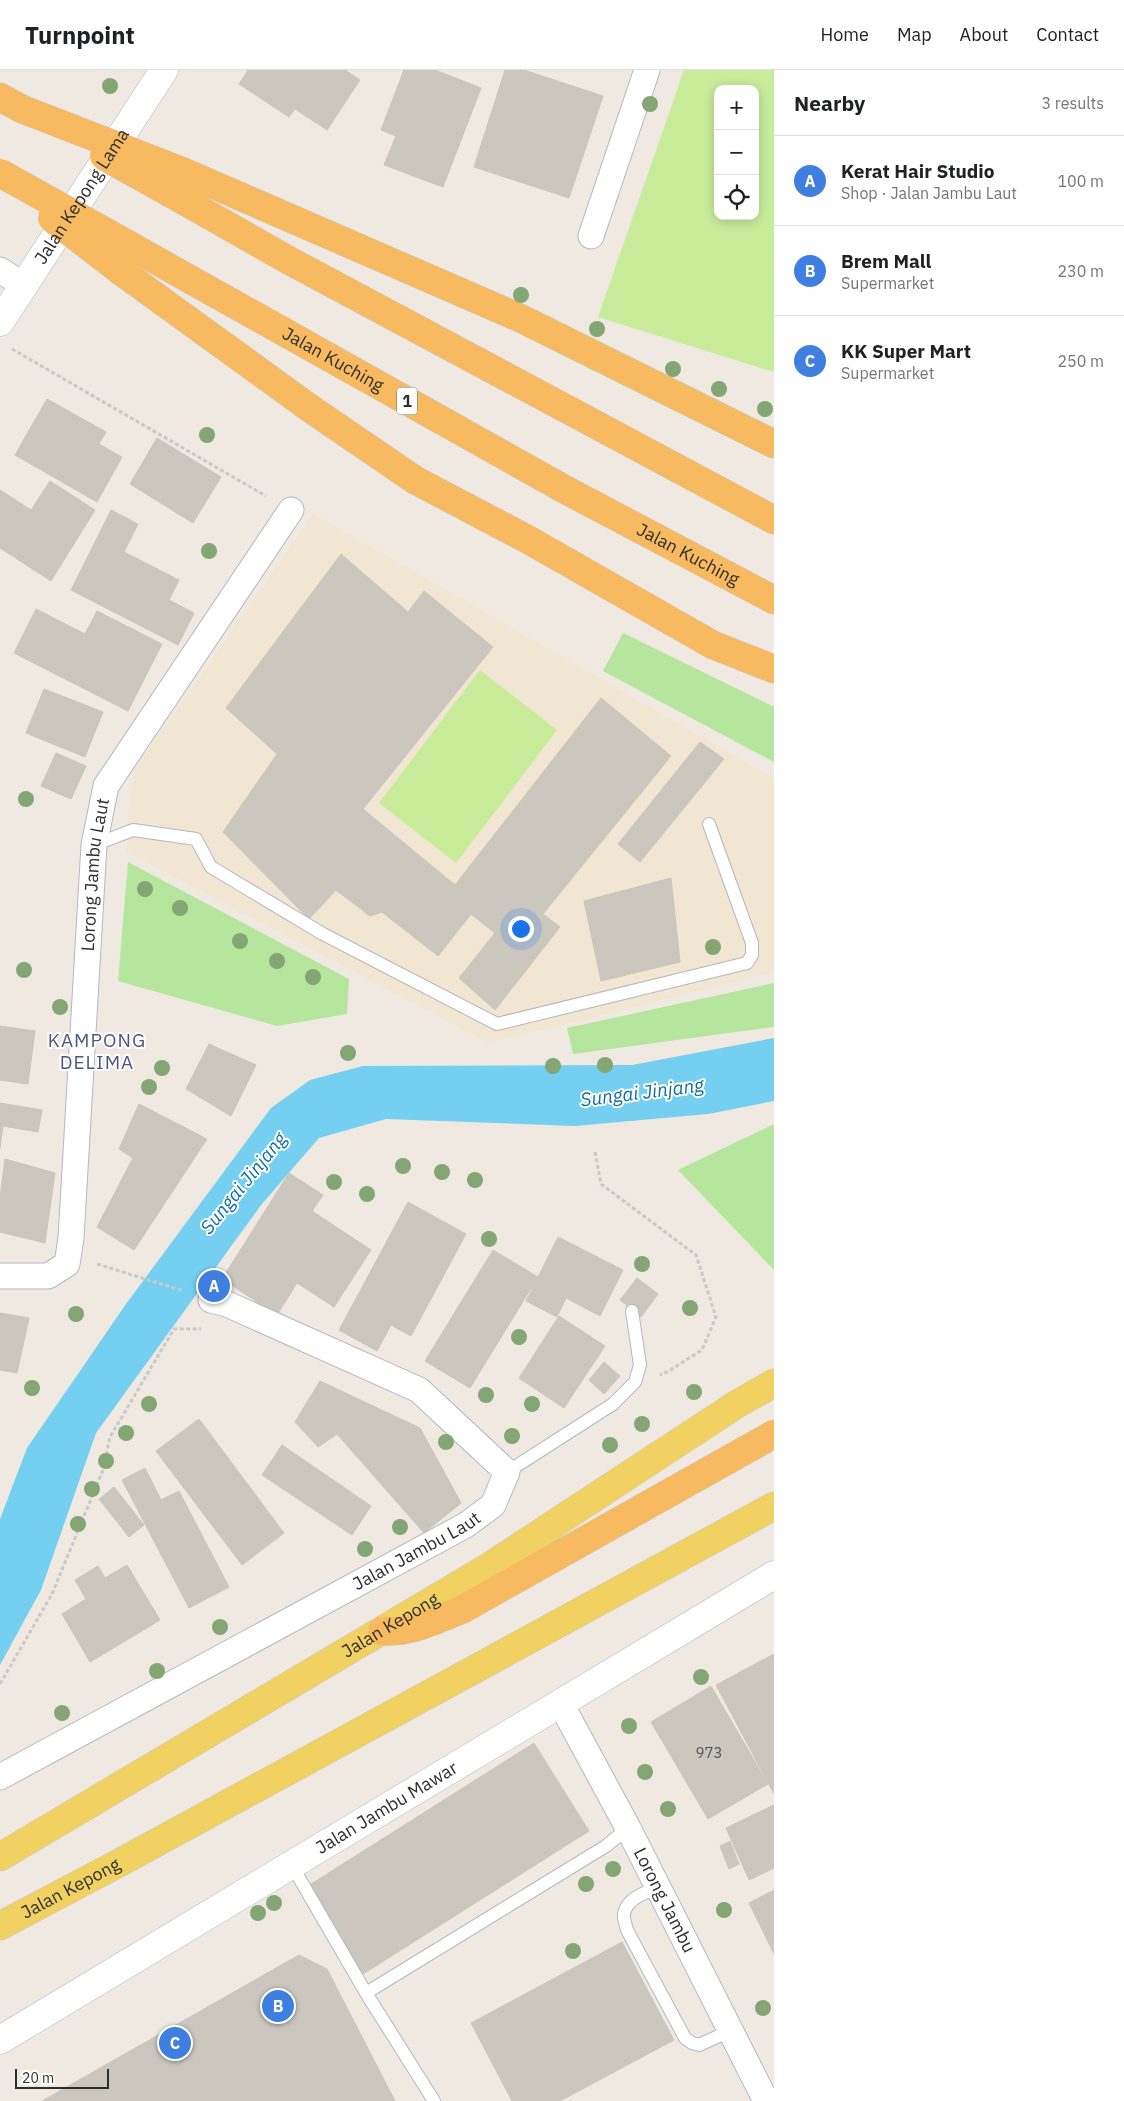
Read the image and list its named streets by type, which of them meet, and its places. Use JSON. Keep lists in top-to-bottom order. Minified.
{"streets":{"highway":["Jalan Kuching","1"],"main road":["Jalan Kepong"],"street":["Jalan Kepong Lama","Lorong Jambu Laut","Jalan Jambu Laut","Jalan Jambu Mawar","Lorong Jambu"]},"crossings":[["Jalan Jambu Mawar","Lorong Jambu"]],"districts":["KAMPONG DELIMA"],"water":["Sungai Jinjang"],"house_numbers":["973"],"scale_bar":"20 m","page":{"header":"Turnpoint","nav":["Home","Map","About","Contact"],"heading":["Nearby","3 results"],"map_buttons":["+","−"],"list":[{"mark":"A","name":"Kerat Hair Studio","note":"Shop · Jalan Jambu Laut","value":"100 m"},{"mark":"B","name":"Brem Mall","note":"Supermarket","value":"230 m"},{"mark":"C","name":"KK Super Mart","note":"Supermarket","value":"250 m"}],"pins":["A","B","C"],"scale":"20 m"}}
